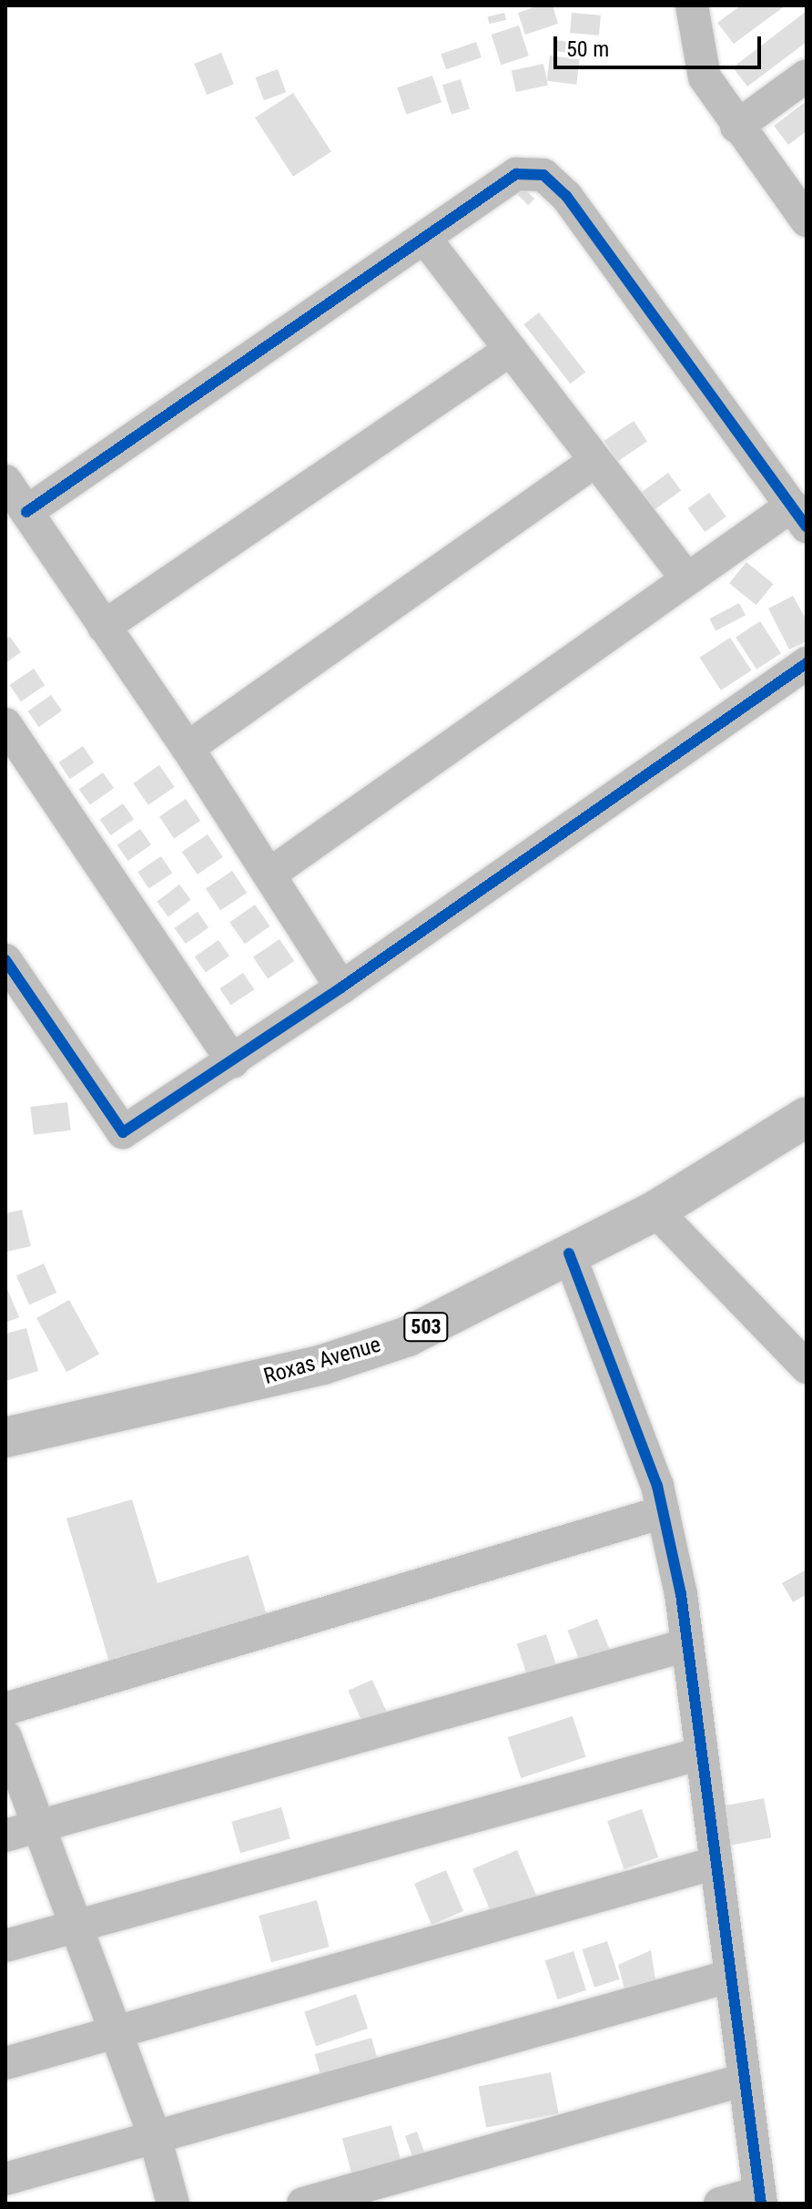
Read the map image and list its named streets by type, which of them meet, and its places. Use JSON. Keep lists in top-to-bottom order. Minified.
{"streets":{"main road":["503","Roxas Avenue"]},"scale_bar":"50 m"}
